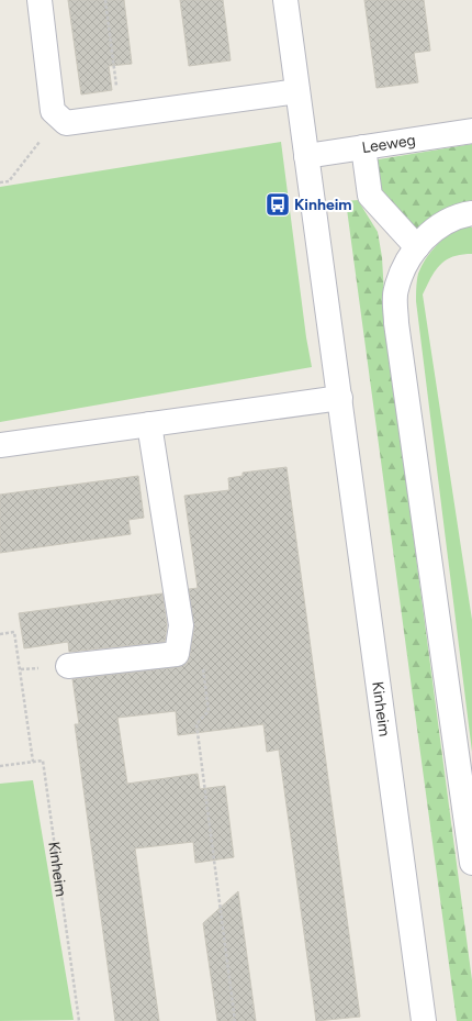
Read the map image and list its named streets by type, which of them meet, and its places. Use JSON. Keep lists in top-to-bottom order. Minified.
{"streets":{"street":["Leeweg","Kinheim"]},"crossings":[["Leeweg","Kinheim"]],"places":{"bus stop":["Kinheim"]}}
